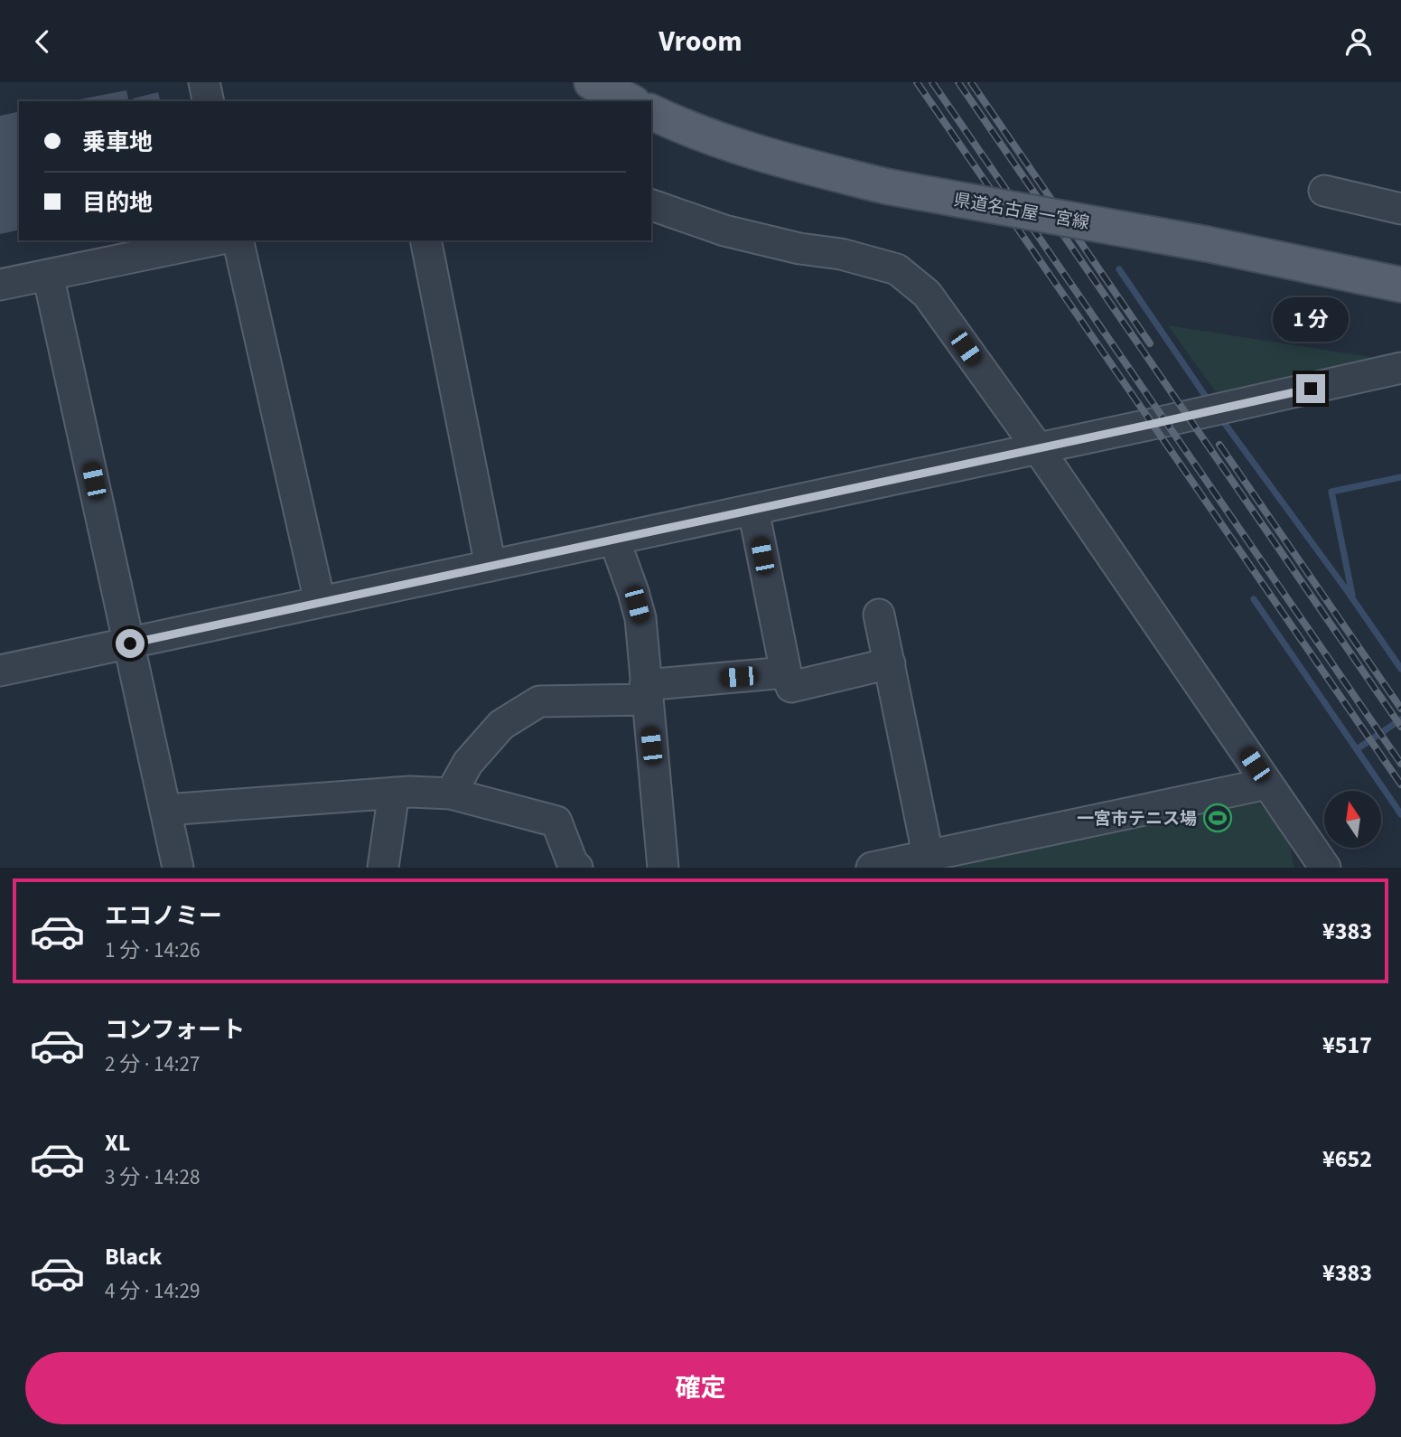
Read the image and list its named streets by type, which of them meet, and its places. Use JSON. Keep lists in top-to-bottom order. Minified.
{"streets":{"main road":["県道名古屋一宮線"]},"places":{"sports":["一宮市テニス場"]},"north":"top","page":{"header":"Vroom","banner":["乗車地","目的地"],"bubble":"1 分","list":[{"name":"エコノミー","note":"1 分 · 14:26","value":"¥383"},{"name":"コンフォート","note":"2 分 · 14:27","value":"¥517"},{"name":"XL","note":"3 分 · 14:28","value":"¥652"},{"name":"Black","note":"4 分 · 14:29","value":"¥383"}],"buttons":"確定"}}
